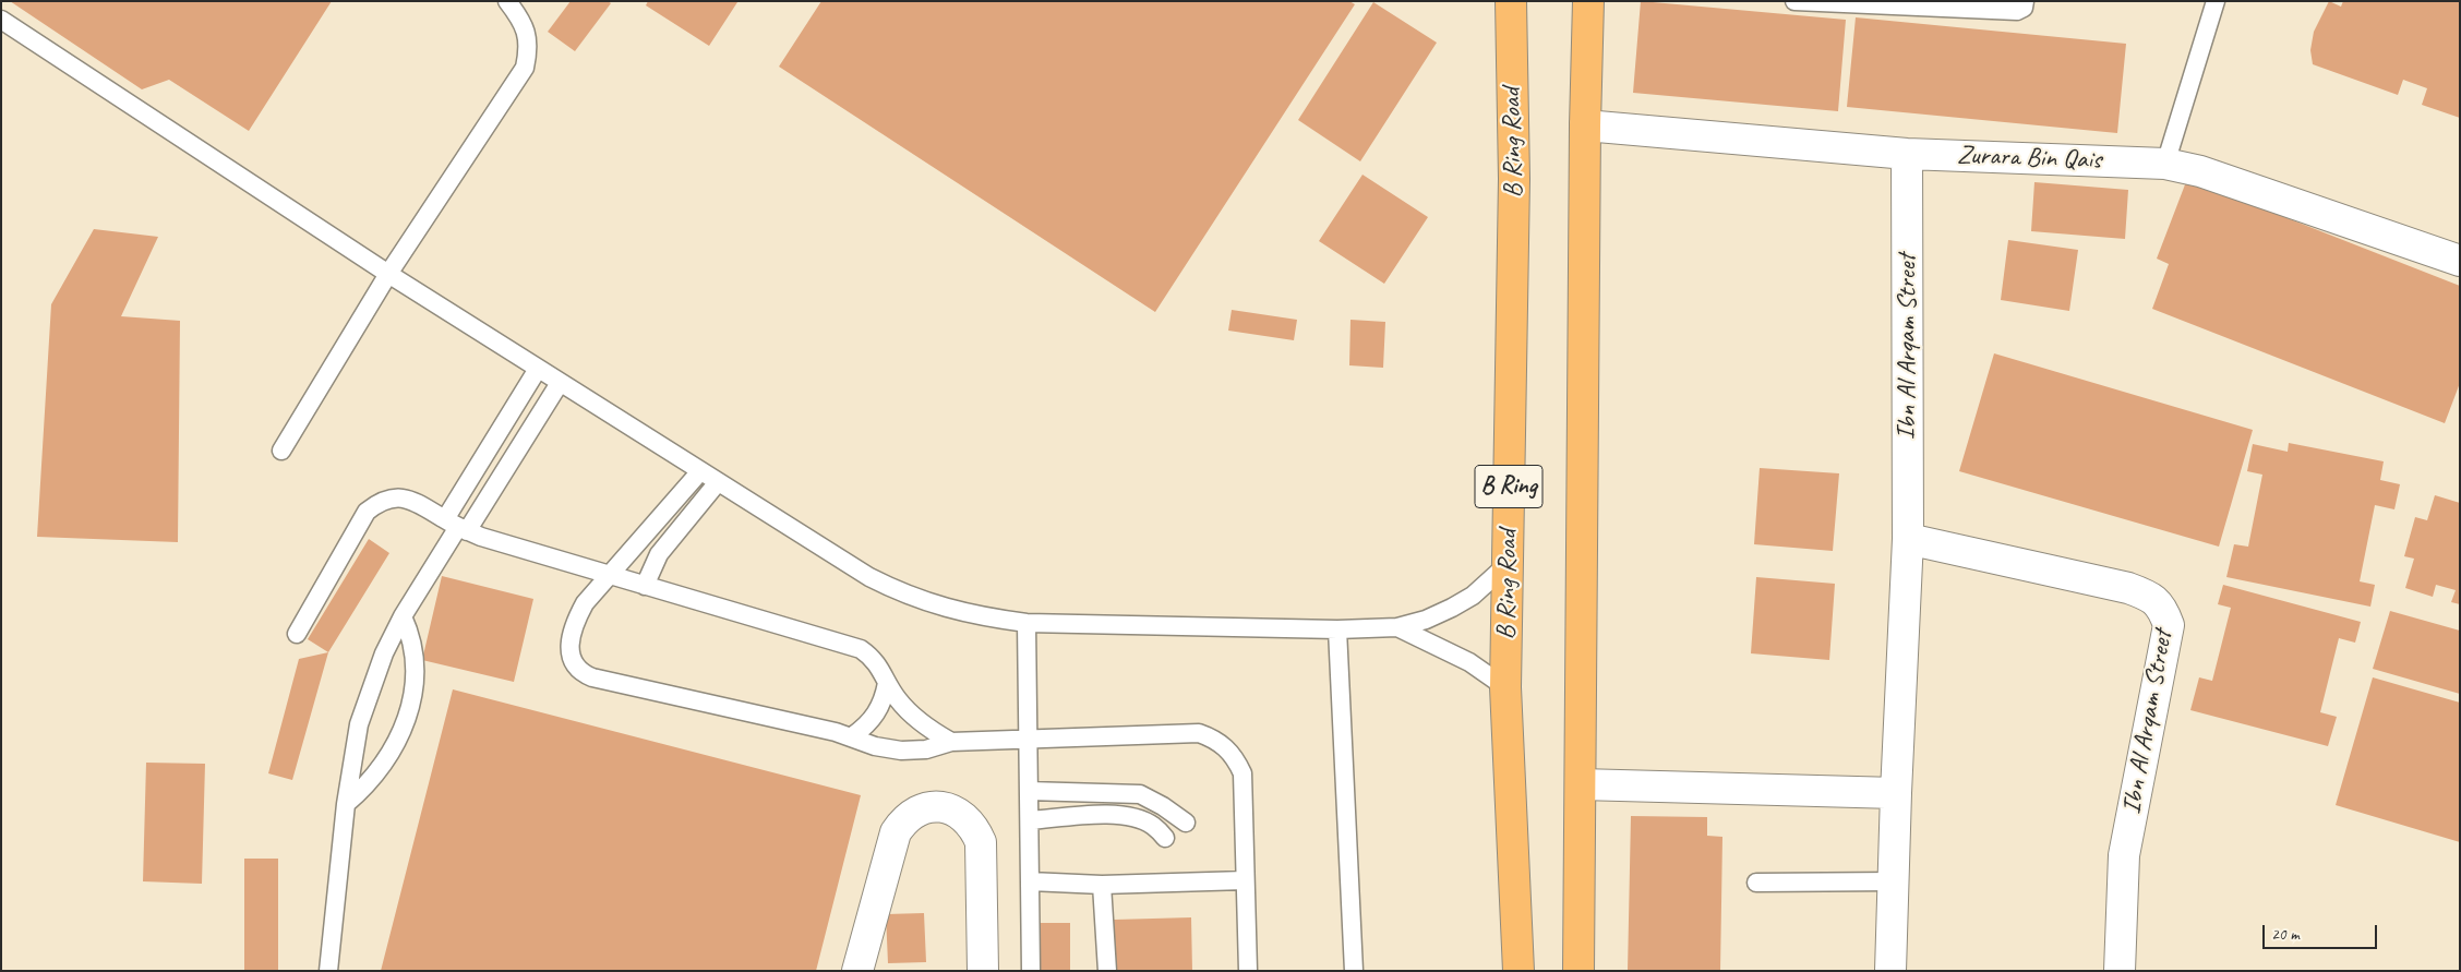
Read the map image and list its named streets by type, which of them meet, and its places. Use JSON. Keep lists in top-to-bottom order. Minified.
{"streets":{"main road":["B Ring Road","B Ring"],"street":["Zurara Bin Qais","Ibn Al Arqam Street"]},"crossings":[["Zurara Bin Qais","Ibn Al Arqam Street"]],"scale_bar":"20 m"}
